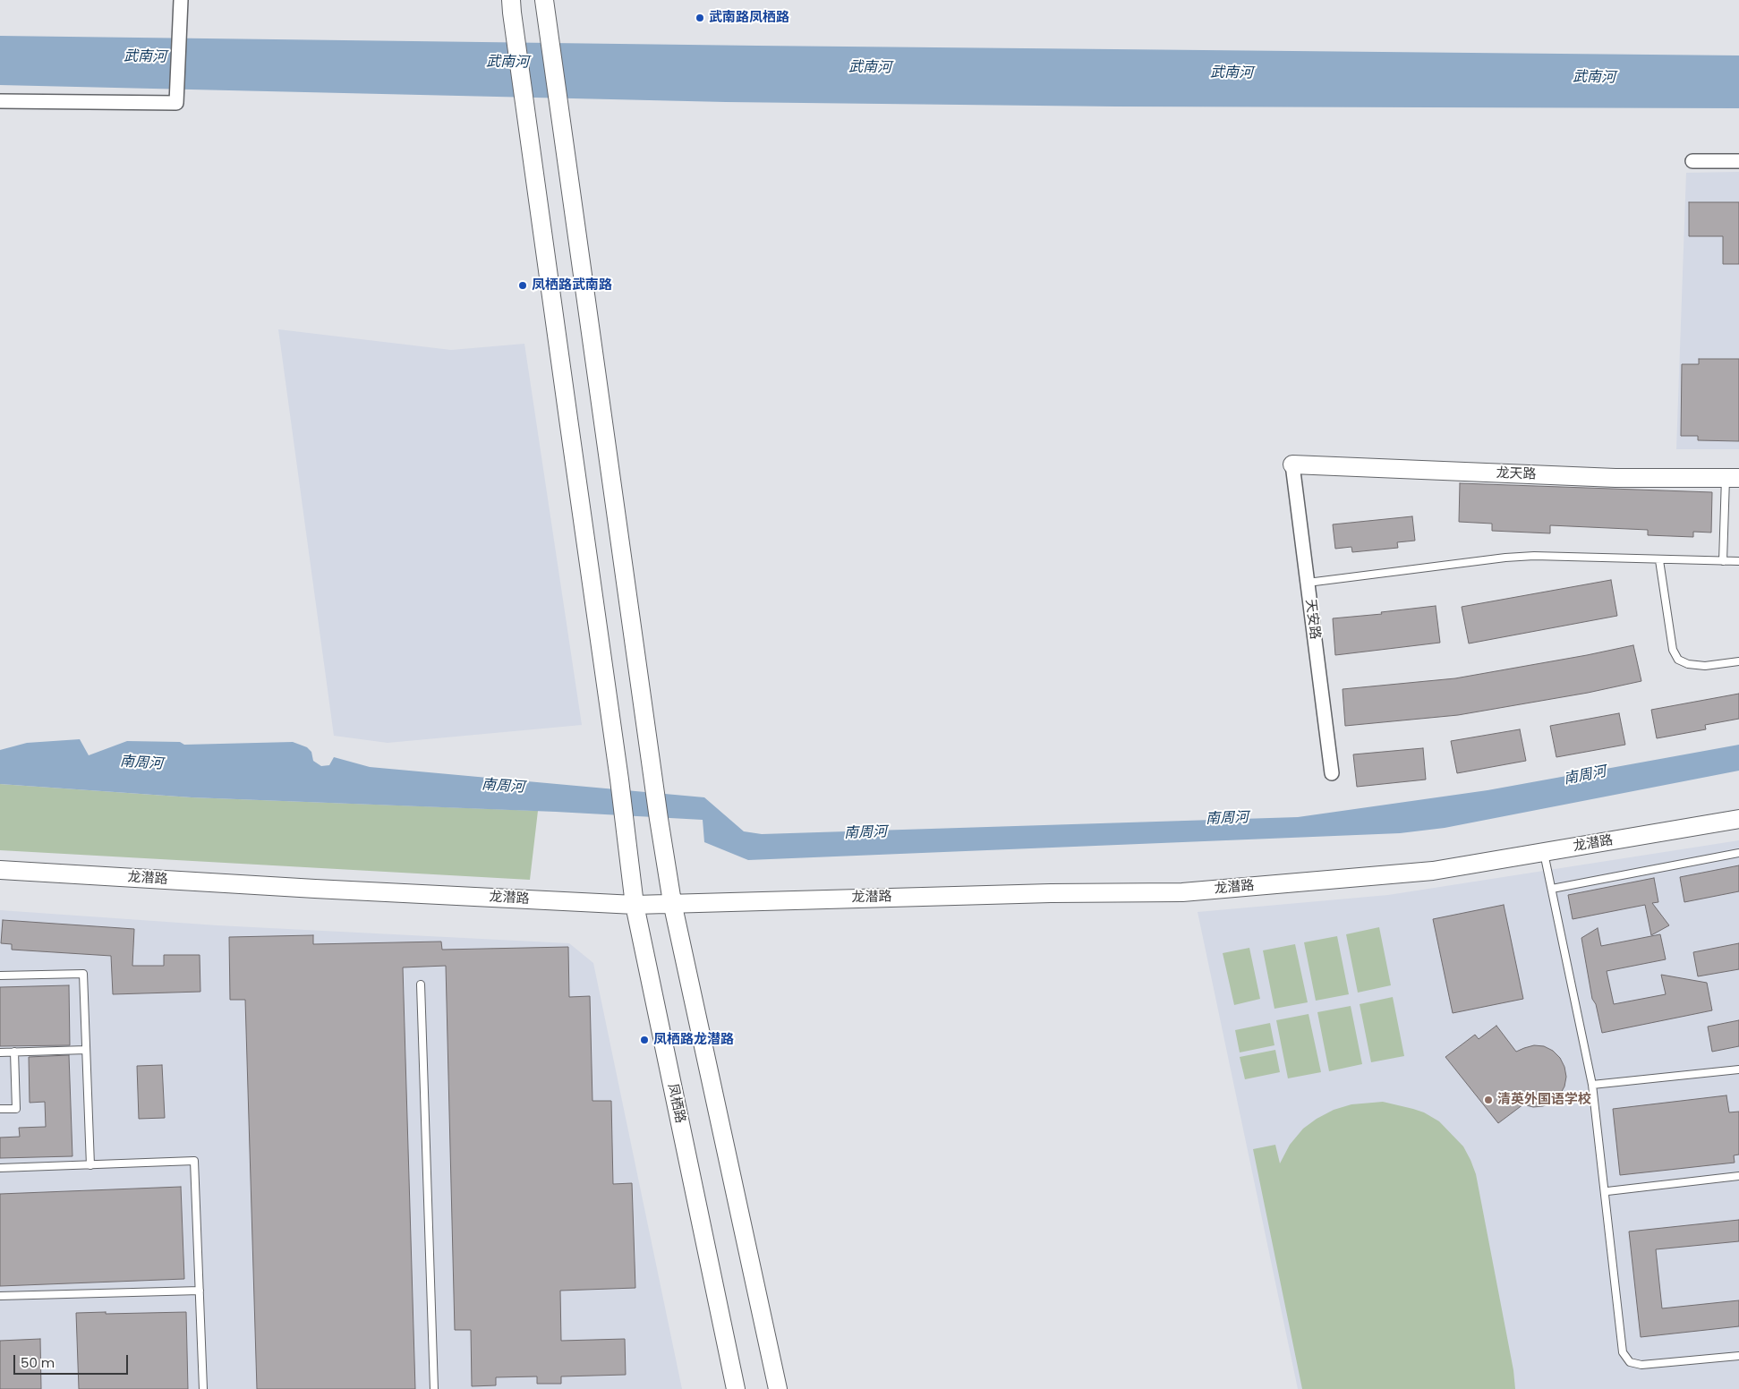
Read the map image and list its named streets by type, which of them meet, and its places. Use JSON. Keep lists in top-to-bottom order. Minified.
{"streets":{"main road":["龙天路","龙潜路","凤栖路"],"street":["天安路"]},"crossings":[["龙天路","天安路"],["龙潜路","凤栖路"]],"water":["武南河","南周河"],"places":["武南路凤栖路","凤栖路武南路","凤栖路龙潜路","清英外国语学校"],"scale_bar":"50 m"}
